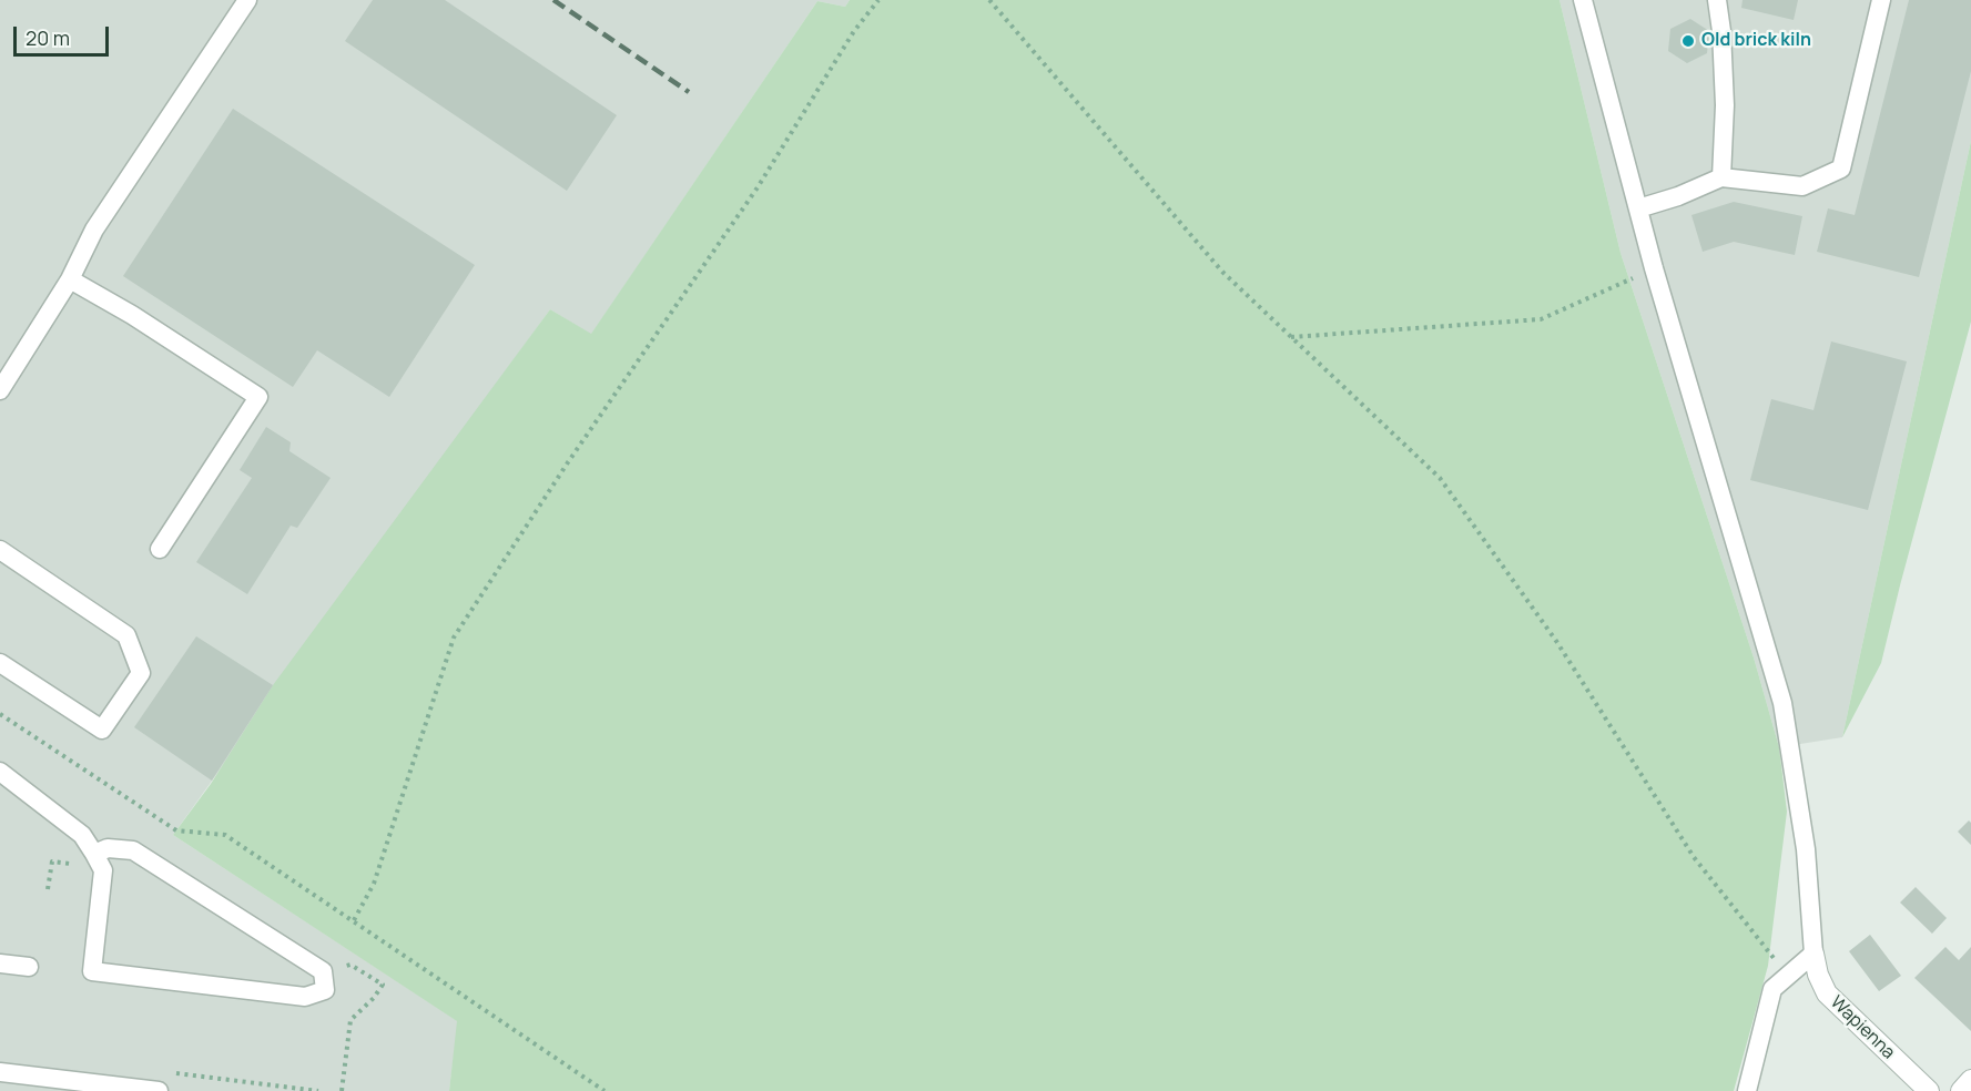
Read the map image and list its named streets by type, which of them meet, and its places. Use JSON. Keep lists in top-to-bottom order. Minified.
{"streets":{"street":["Wapienna"]},"places":["Old brick kiln"],"scale_bar":"20 m"}
